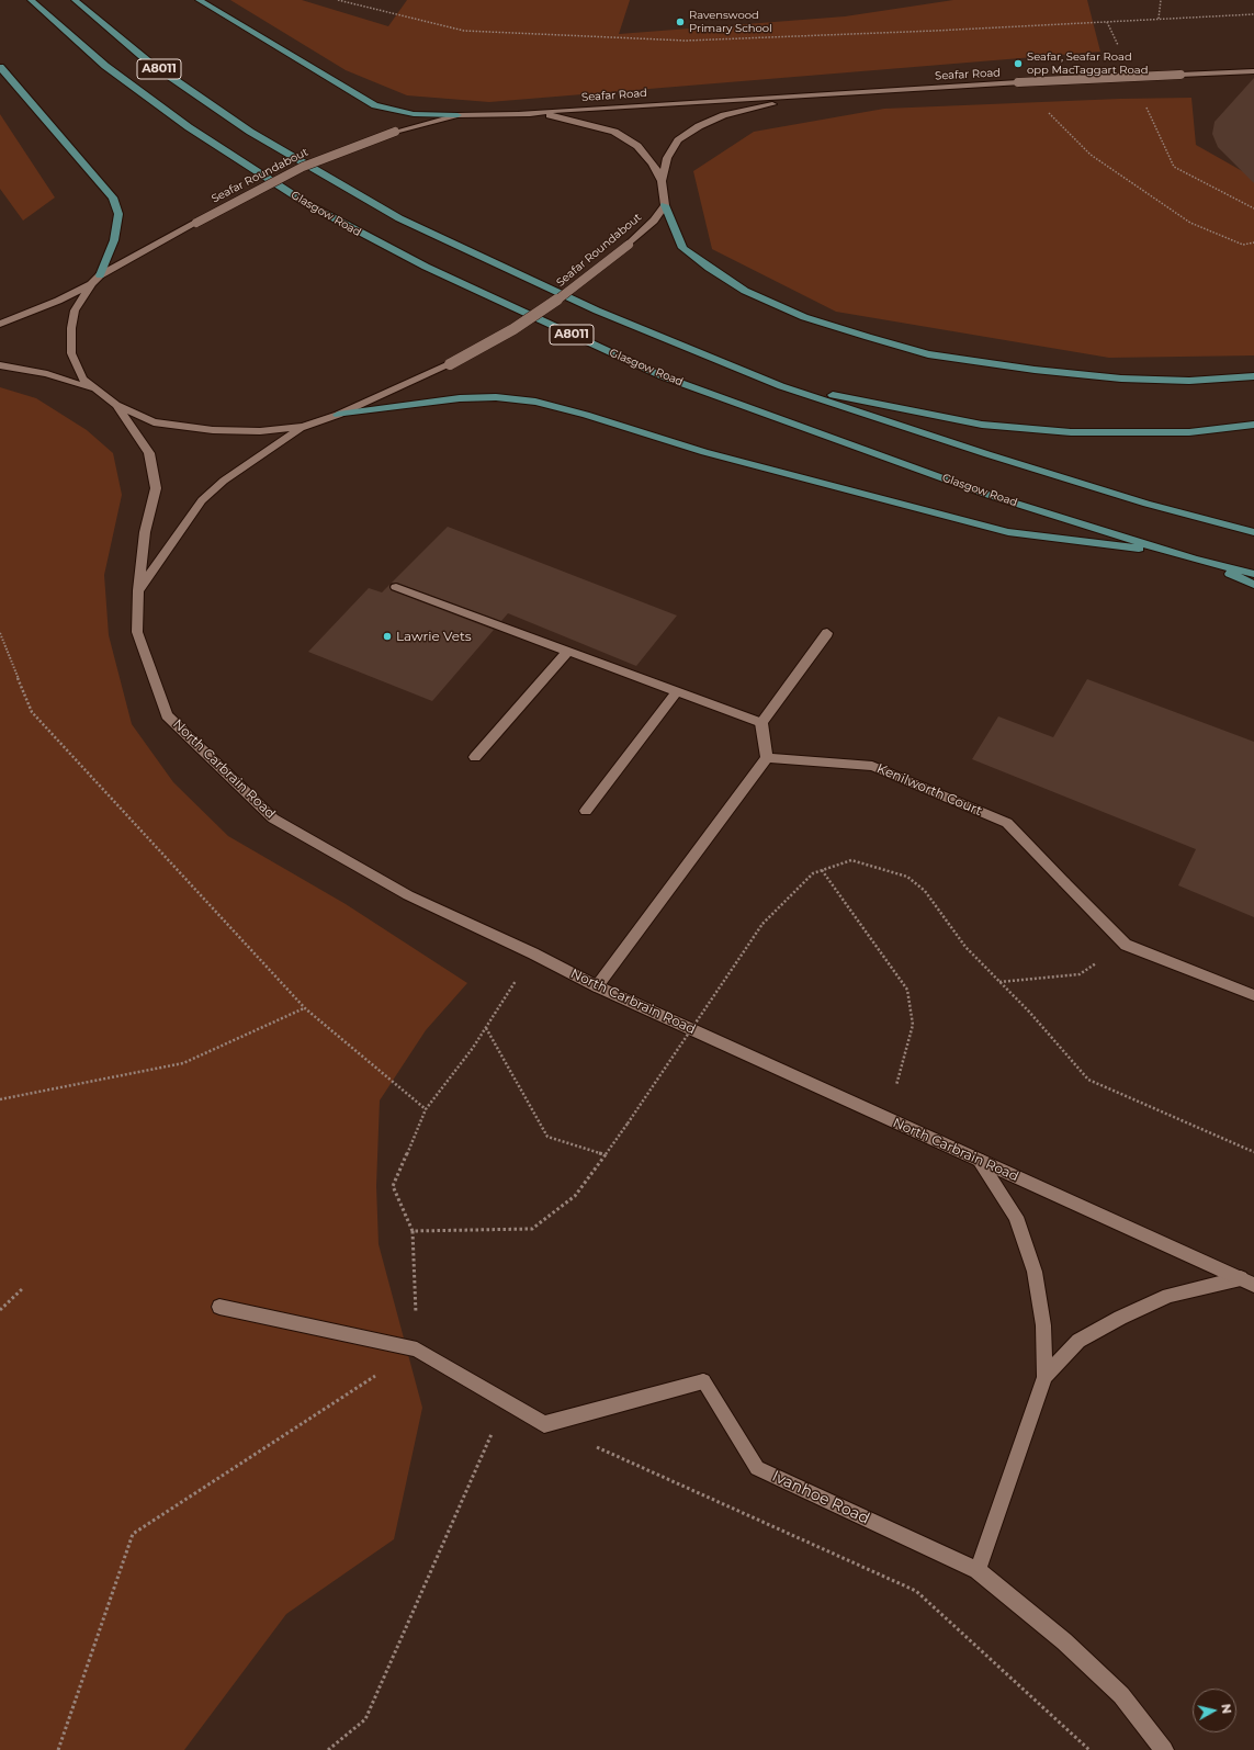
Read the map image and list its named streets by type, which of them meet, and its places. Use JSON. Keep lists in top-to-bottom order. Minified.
{"streets":{"main road":["A8011","Glasgow Road"],"street":["Seafar Road","Seafar Roundabout","North Carbrain Road","Kenilworth Court","Ivanhoe Road"]},"crossings":[["Seafar Road","Seafar Roundabout"],["Seafar Roundabout","North Carbrain Road"]],"places":["Ravenswood Primary School","Seafar, Seafar Road opp MacTaggart Road","Lawrie Vets"],"north":"right"}
